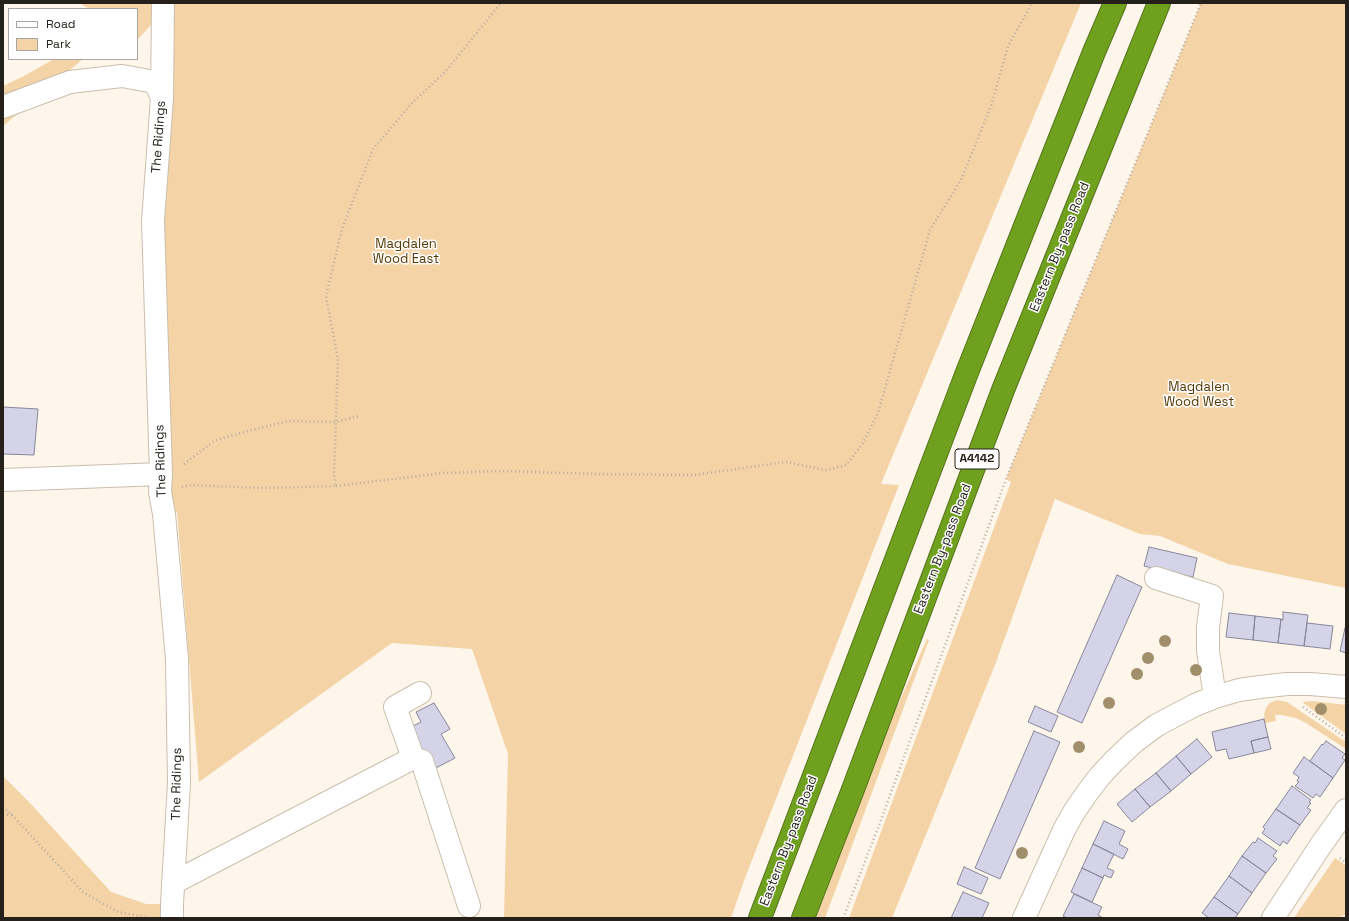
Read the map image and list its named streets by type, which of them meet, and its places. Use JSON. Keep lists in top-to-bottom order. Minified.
{"streets":{"highway":["Eastern By-pass Road","A4142"],"street":["The Ridings"]},"parks":["Magdalen Wood East","Magdalen Wood West"],"legend":["Road","Park"]}
